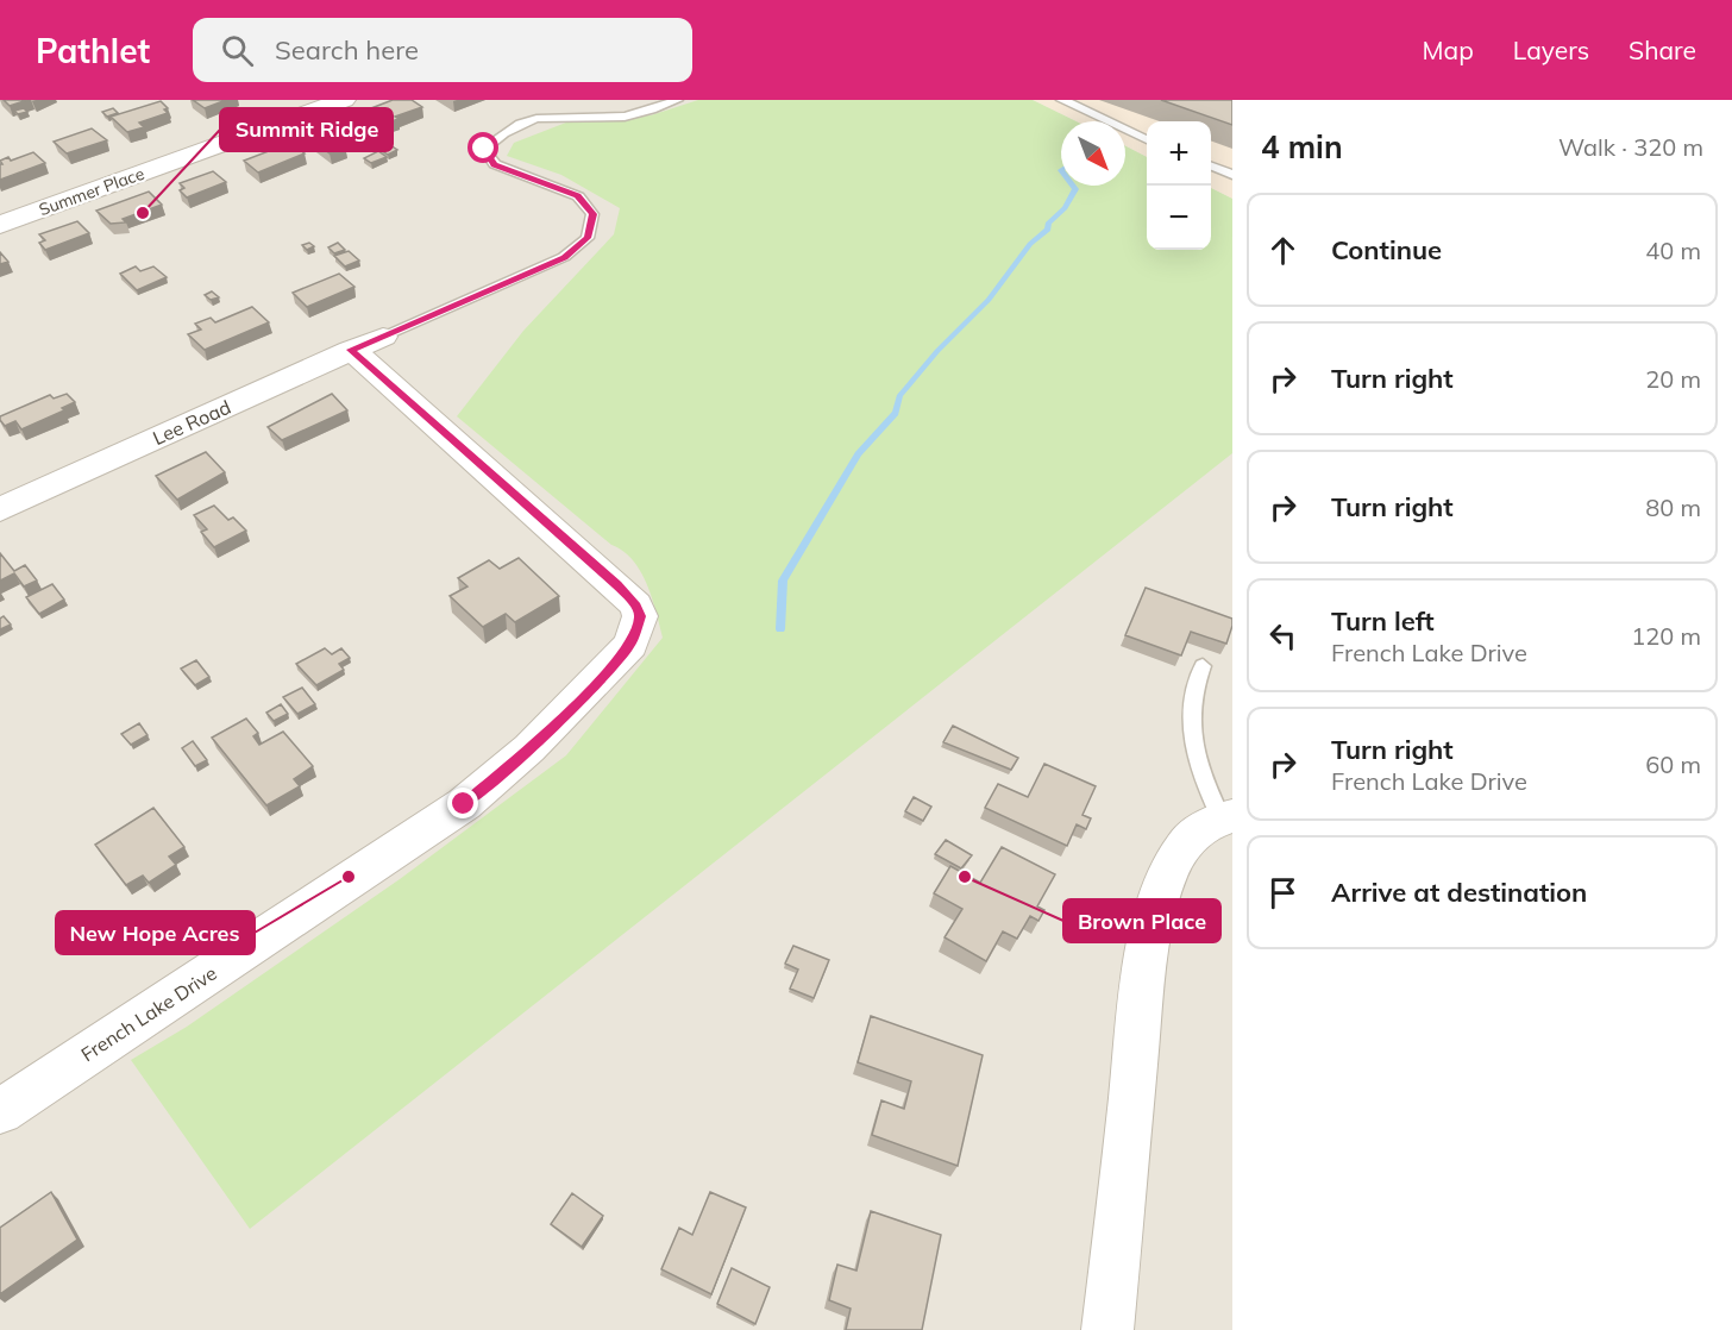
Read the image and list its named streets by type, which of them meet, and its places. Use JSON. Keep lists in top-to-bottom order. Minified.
{"streets":{"street":["Summer Place","Lee Road","French Lake Drive"]},"crossings":[["Lee Road","French Lake Drive"]],"places":["Summit Ridge","New Hope Acres","Brown Place"],"north":"bottom right","page":{"header":"Pathlet","search":"Search here","nav":["Map","Layers","Share"],"heading":["4 min","Walk · 320 m"],"map_buttons":["+","−"],"list":[["Continue","40 m"],["Turn right","20 m"],["Turn right","80 m"],["Turn left","French Lake Drive","120 m"],["Turn right","French Lake Drive","60 m"],"Arrive at destination"]}}
